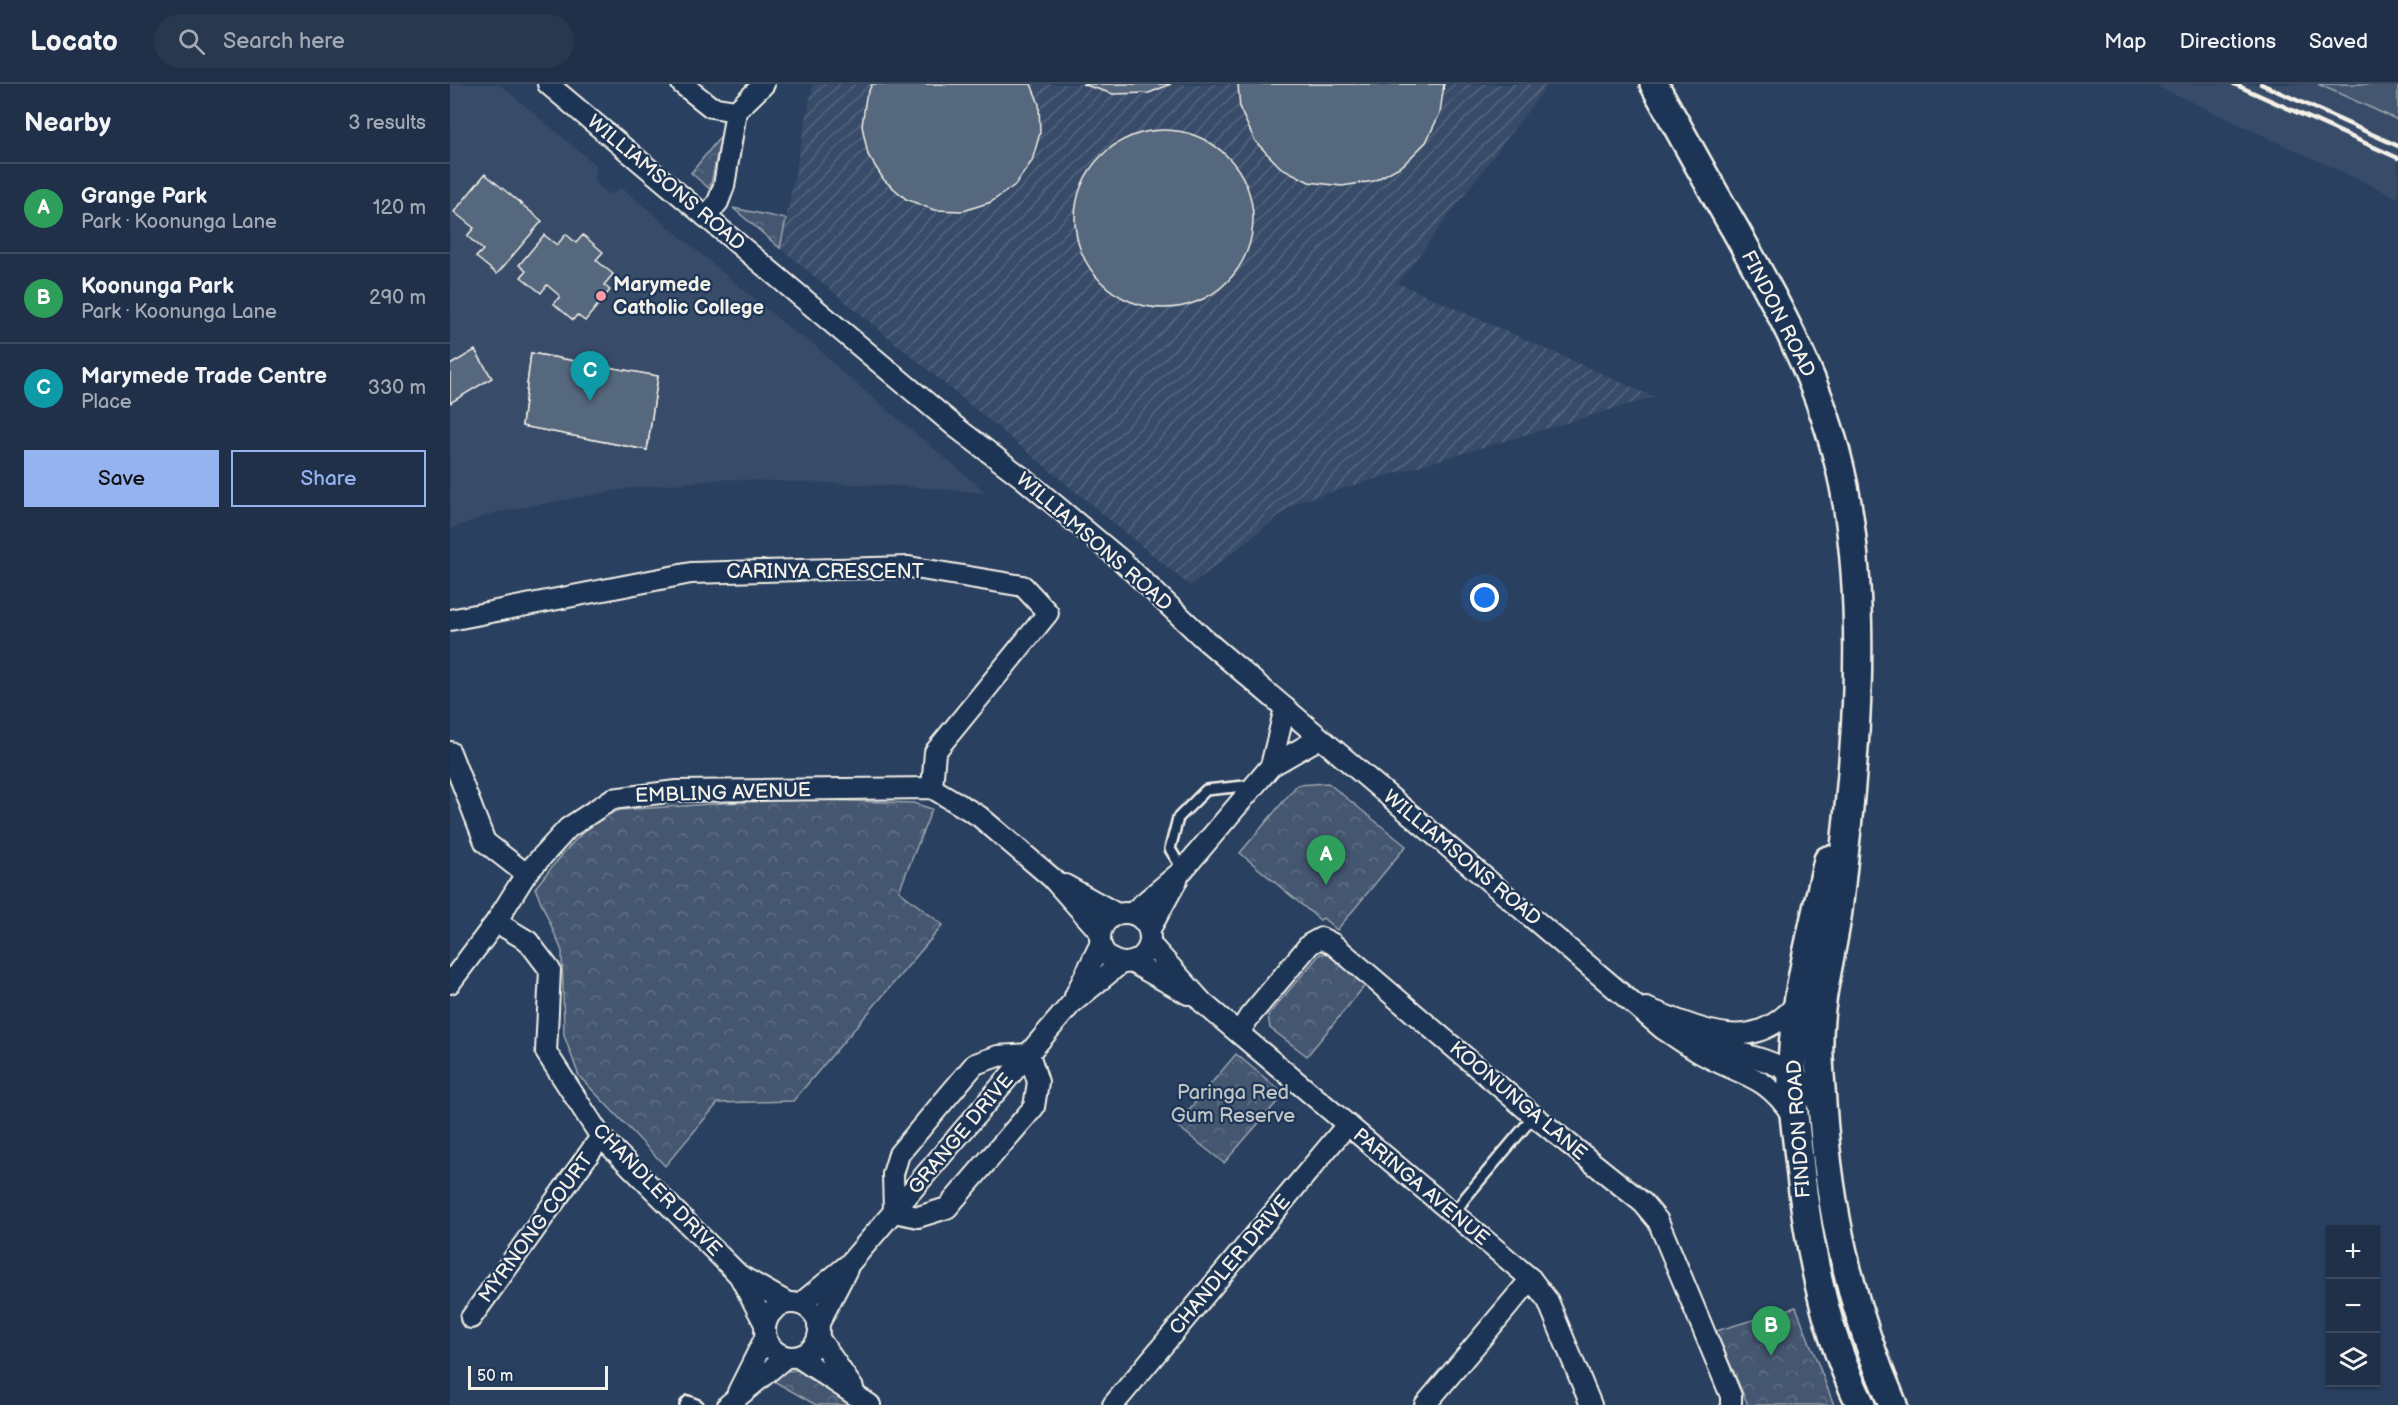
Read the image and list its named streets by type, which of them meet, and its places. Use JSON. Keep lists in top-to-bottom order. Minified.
{"streets":{"street":["WILLIAMSONS ROAD","FINDON ROAD","CARINYA CRESCENT","EMBLING AVENUE","KOONUNGA LANE","GRANGE DRIVE","PARINGA AVENUE","CHANDLER DRIVE","MYRNONG COURT"]},"crossings":[["WILLIAMSONS ROAD","FINDON ROAD"],["CARINYA CRESCENT","EMBLING AVENUE"],["EMBLING AVENUE","CHANDLER DRIVE"],["KOONUNGA LANE","PARINGA AVENUE"],["GRANGE DRIVE","PARINGA AVENUE"],["GRANGE DRIVE","CHANDLER DRIVE"],["PARINGA AVENUE","CHANDLER DRIVE"],["CHANDLER DRIVE","MYRNONG COURT"]],"parks":["Paringa Red Gum Reserve"],"places":["Marymede Catholic College"],"scale_bar":"50 m","page":{"header":"Locato","search":"Search here","nav":["Map","Directions","Saved"],"heading":["Nearby","3 results"],"list":[{"mark":"A","name":"Grange Park","note":"Park · Koonunga Lane","value":"120 m"},{"mark":"B","name":"Koonunga Park","note":"Park · Koonunga Lane","value":"290 m"},{"mark":"C","name":"Marymede Trade Centre","note":"Place","value":"330 m"}],"pins":["C","A","B"],"buttons":["Save","Share"],"map_buttons":["+","−"],"scale":"50 m"}}
